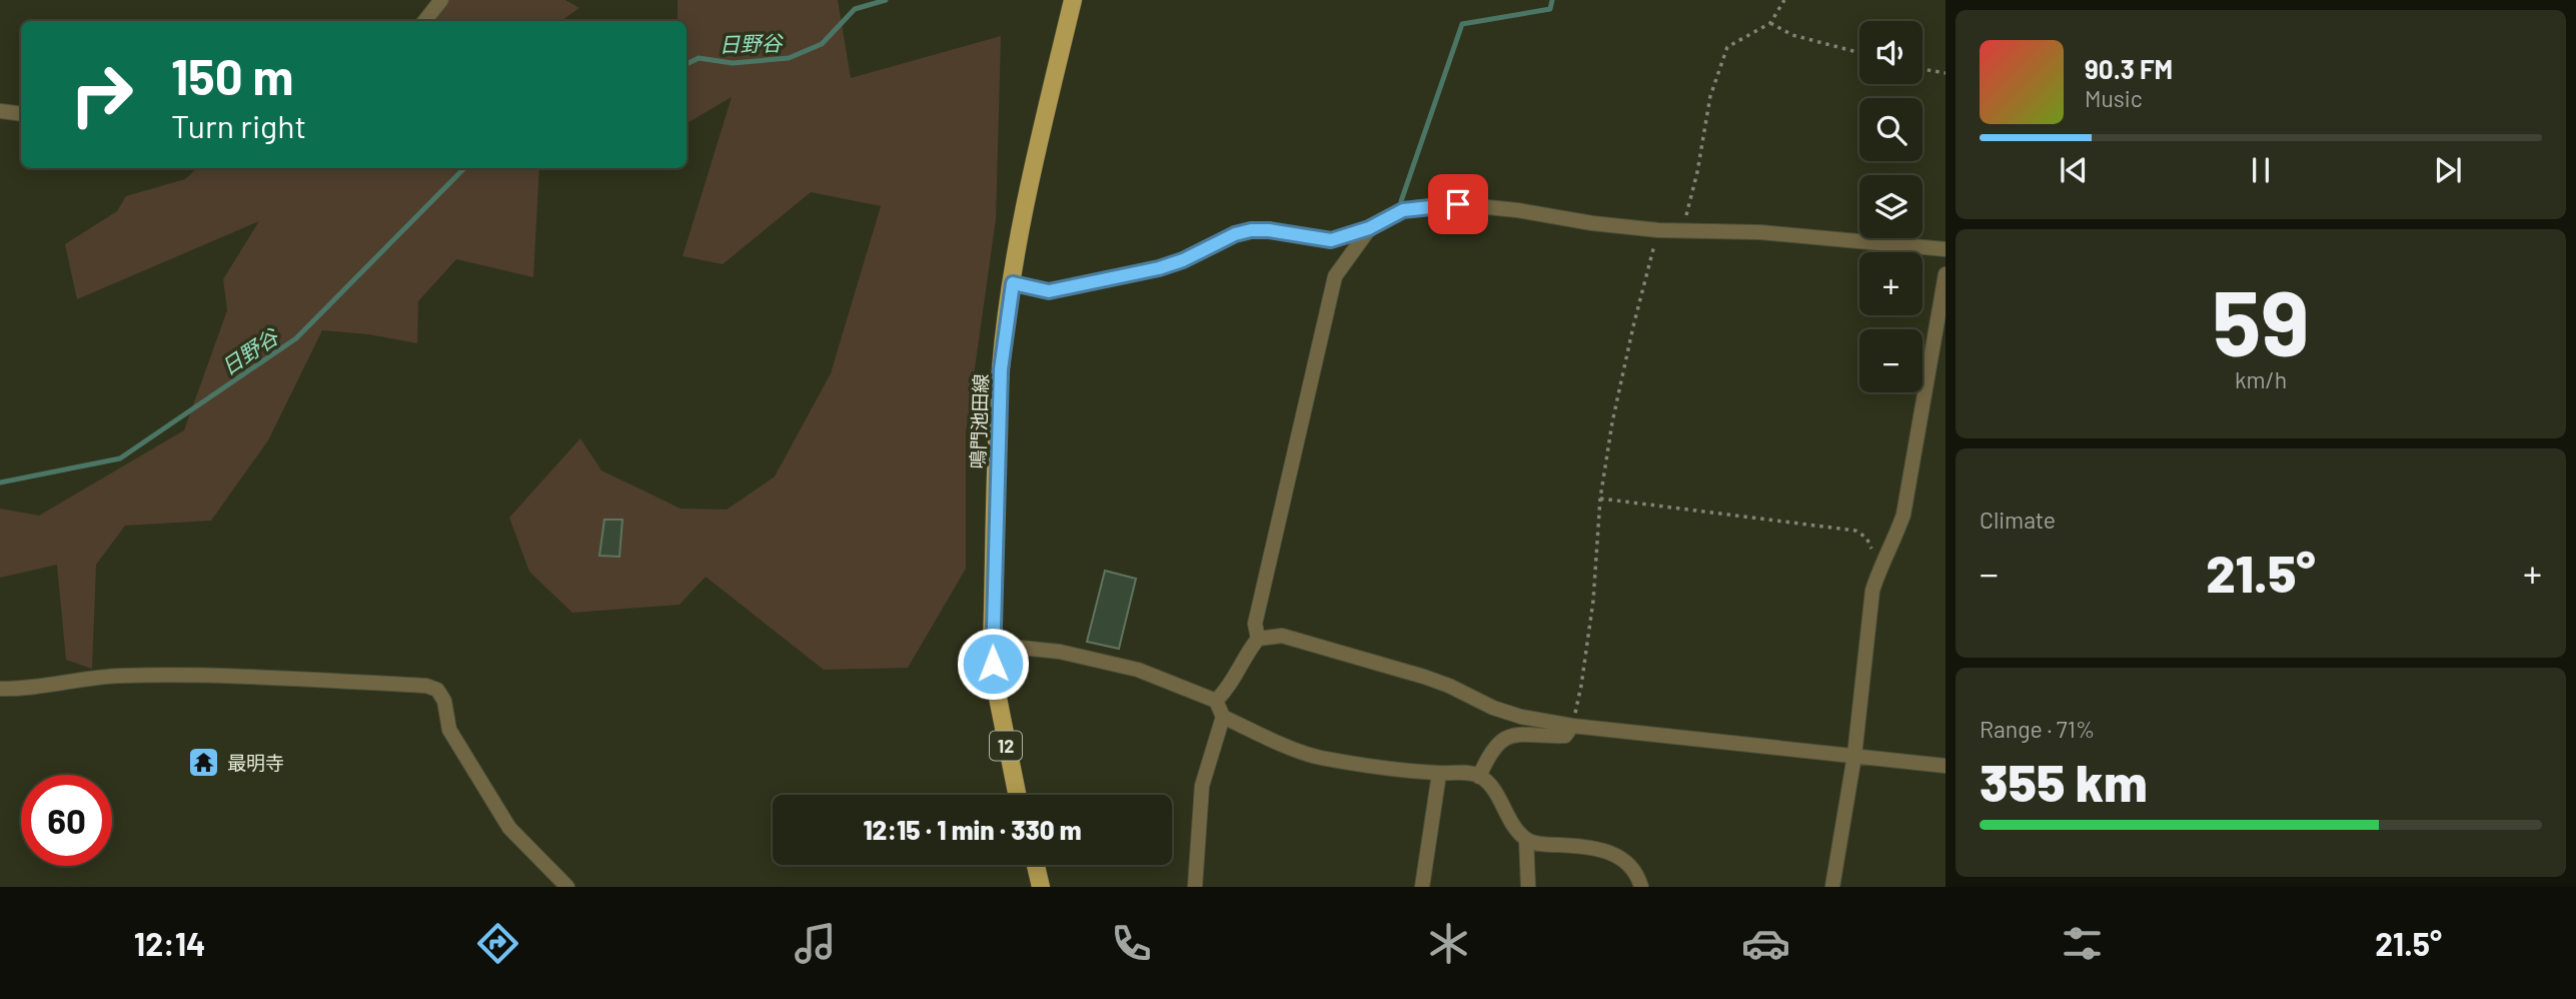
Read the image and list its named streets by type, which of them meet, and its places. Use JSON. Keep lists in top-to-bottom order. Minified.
{"streets":{"main road":["鳴門池田線","12"]},"water":["日野谷"],"places":{"temple":["最明寺"]},"page":{"map_buttons":["+","−"],"turn":["150 m","Turn right"],"song":["90.3 FM","Music"],"tile":[["59","km/h"],"Climate",["Range · 71%","355 km"]],"heat":["−","21.5°","+"],"limit":"60","trip":"12:15 · 1 min · 330 m","tabs":["12:14","21.5°"]}}
